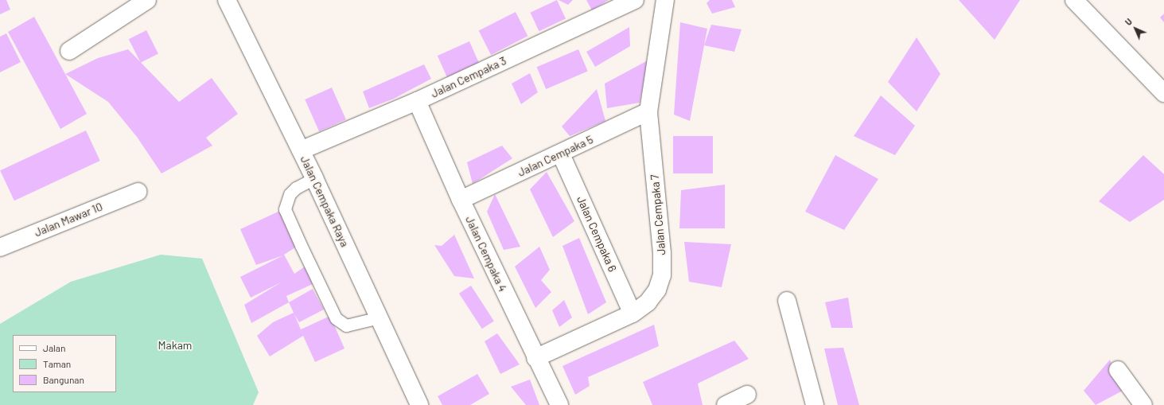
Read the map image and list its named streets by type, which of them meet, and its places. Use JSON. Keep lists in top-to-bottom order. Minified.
{"streets":{"street":["Jalan Cempaka 3","Jalan Cempaka 5","Jalan Cempaka Raya","Jalan Cempaka 7","Jalan Mawar 10","Jalan Cempaka 6","Jalan Cempaka 4"]},"crossings":[["Jalan Cempaka 3","Jalan Cempaka Raya"],["Jalan Cempaka 3","Jalan Cempaka 4"],["Jalan Cempaka 5","Jalan Cempaka 7"],["Jalan Cempaka 5","Jalan Cempaka 6"],["Jalan Cempaka 5","Jalan Cempaka 4"],["Jalan Cempaka 7","Jalan Cempaka 6"],["Jalan Cempaka 7","Jalan Cempaka 4"]],"parks":["Makam"],"legend":["Jalan","Taman","Bangunan"],"north":"top left"}
